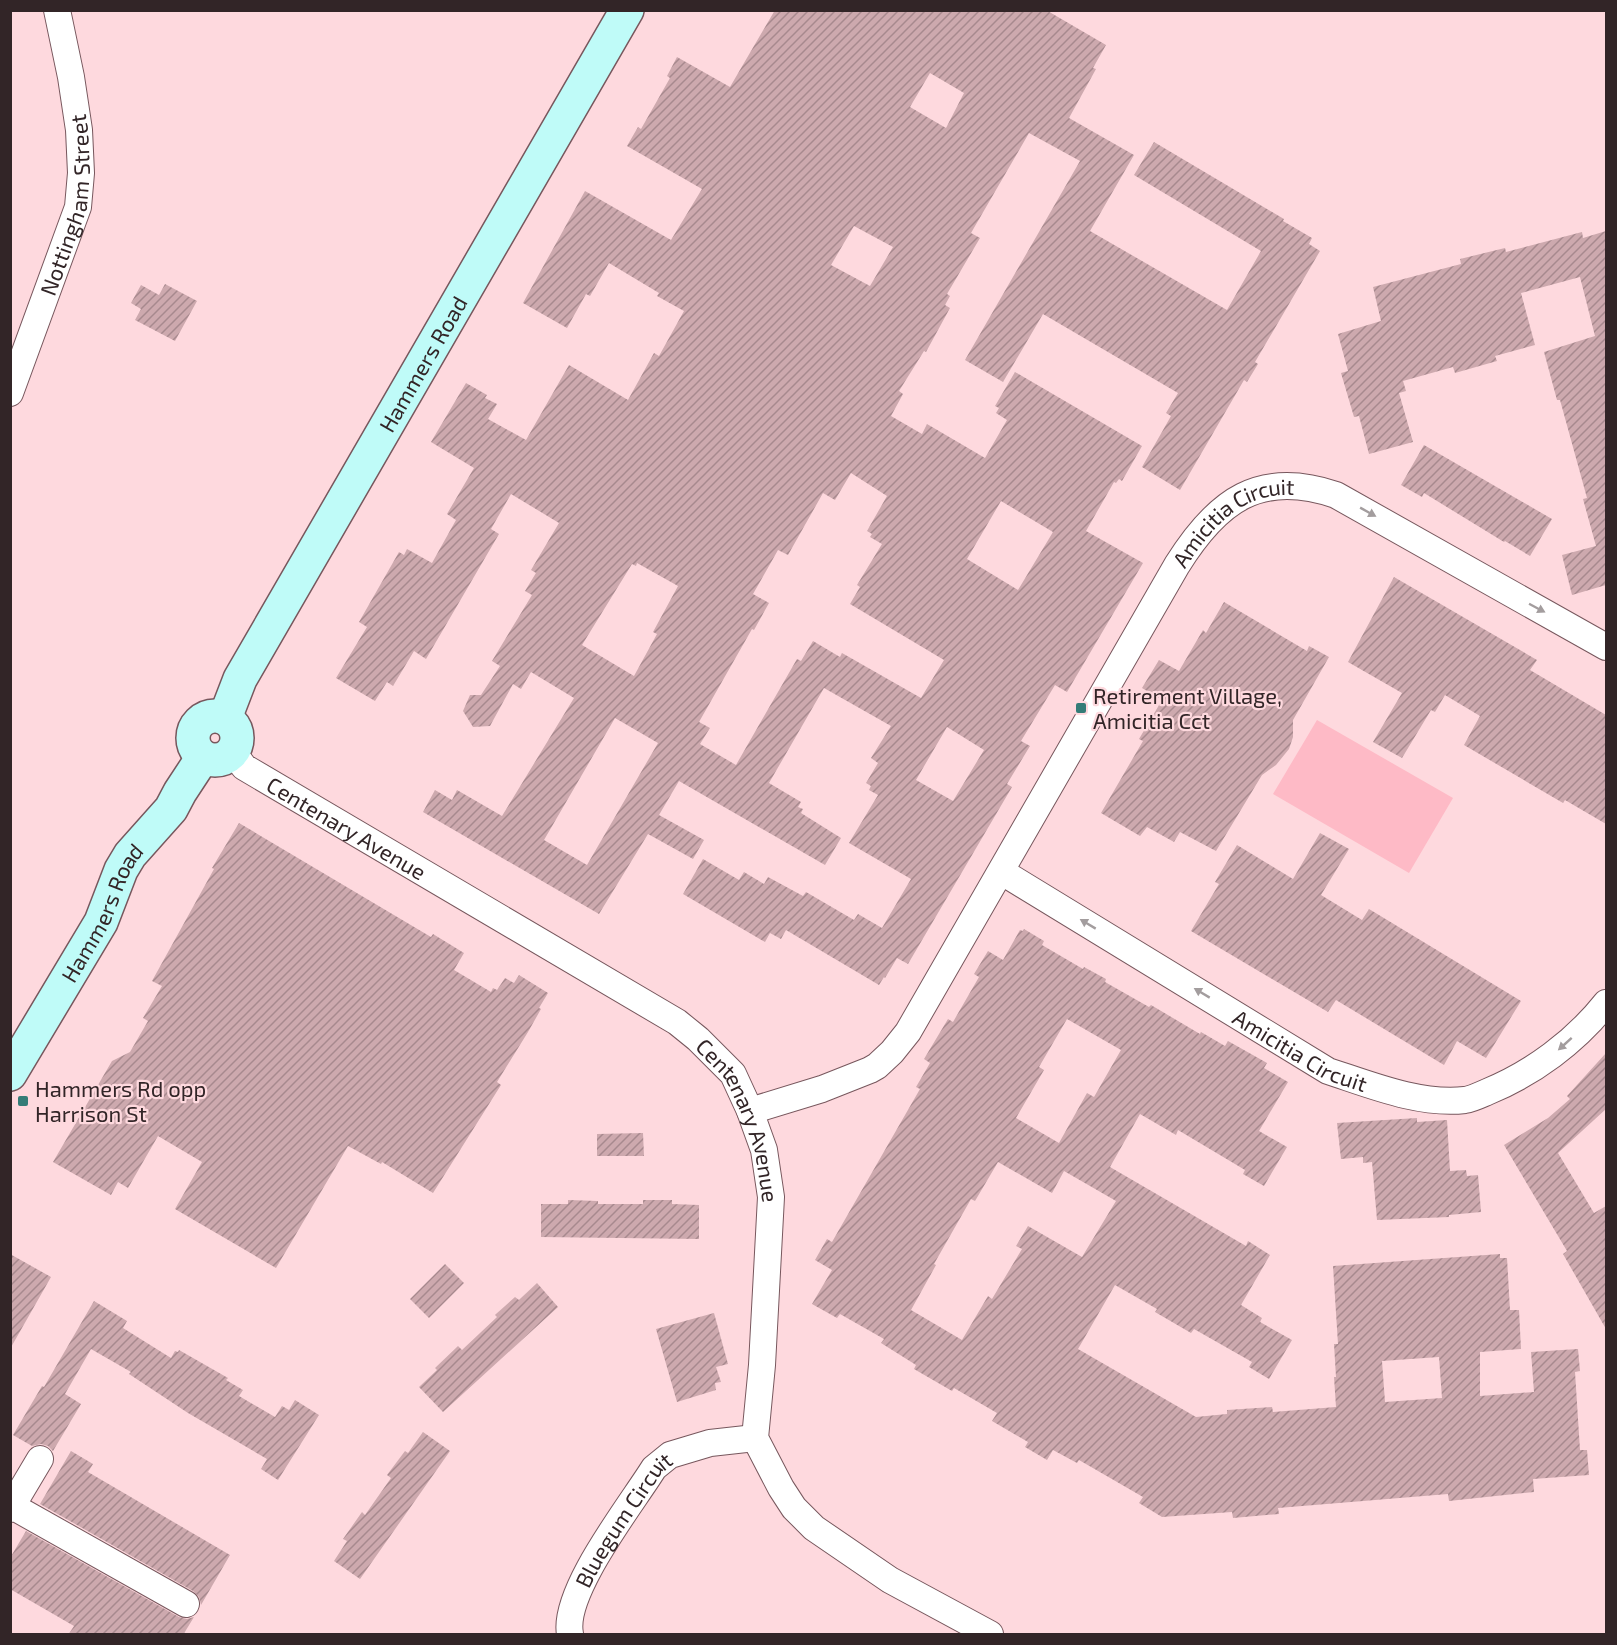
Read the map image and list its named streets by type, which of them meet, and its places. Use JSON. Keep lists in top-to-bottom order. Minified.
{"streets":{"street":["Nottingham Street","Hammers Road","Amicitia Circuit","Centenary Avenue","Bluegum Circuit"]},"crossings":[["Hammers Road","Centenary Avenue"],["Amicitia Circuit","Centenary Avenue"],["Centenary Avenue","Bluegum Circuit"]],"places":{"transit":["Retirement Village, Amicitia Cct","Hammers Rd opp Harrison St"]}}
